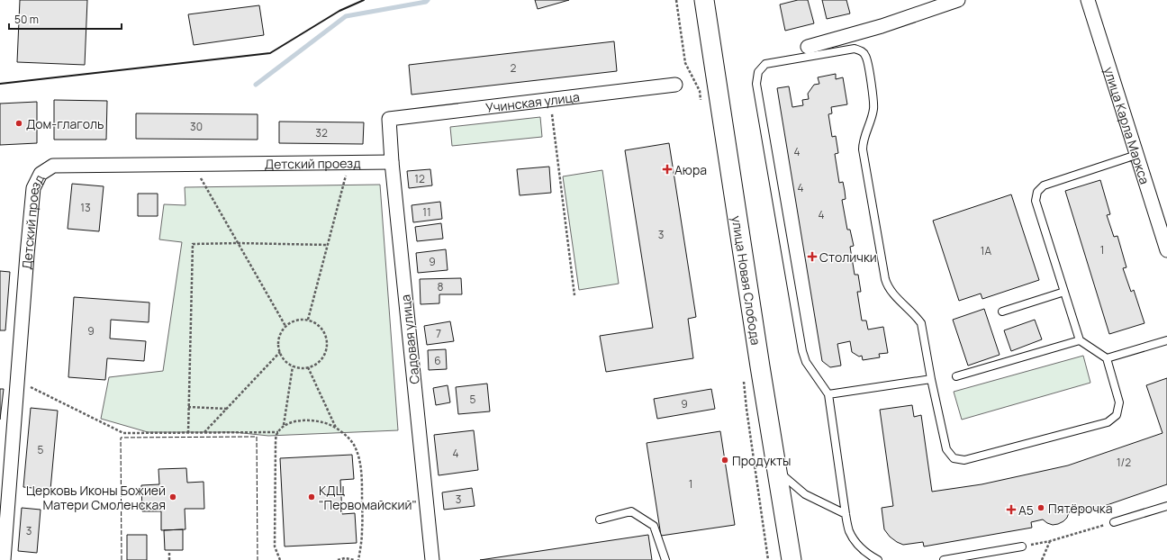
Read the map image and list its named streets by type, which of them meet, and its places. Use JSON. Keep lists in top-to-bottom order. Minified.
{"streets":{"main road":["улица Новая Слобода"],"street":["Учинская улица","улица Карла Маркса","Детский проезд","Садовая улица"]},"crossings":[["Учинская улица","Садовая улица"],["Детский проезд","Садовая улица"]],"places":{"other":["Дом-глаголь","Продукты","Церковь Иконы Божией Матери Смоленская","КДЦ \"Первомайский\"","Пятёрочка"],"health":["Аюра","Столички","А5"]},"house_numbers":["2","30","32","4","12","4","13","11","4","3","1","1А","9","8","9","7","6","5","9","5","4","1/2","1","3","3"],"scale_bar":"50 m"}
